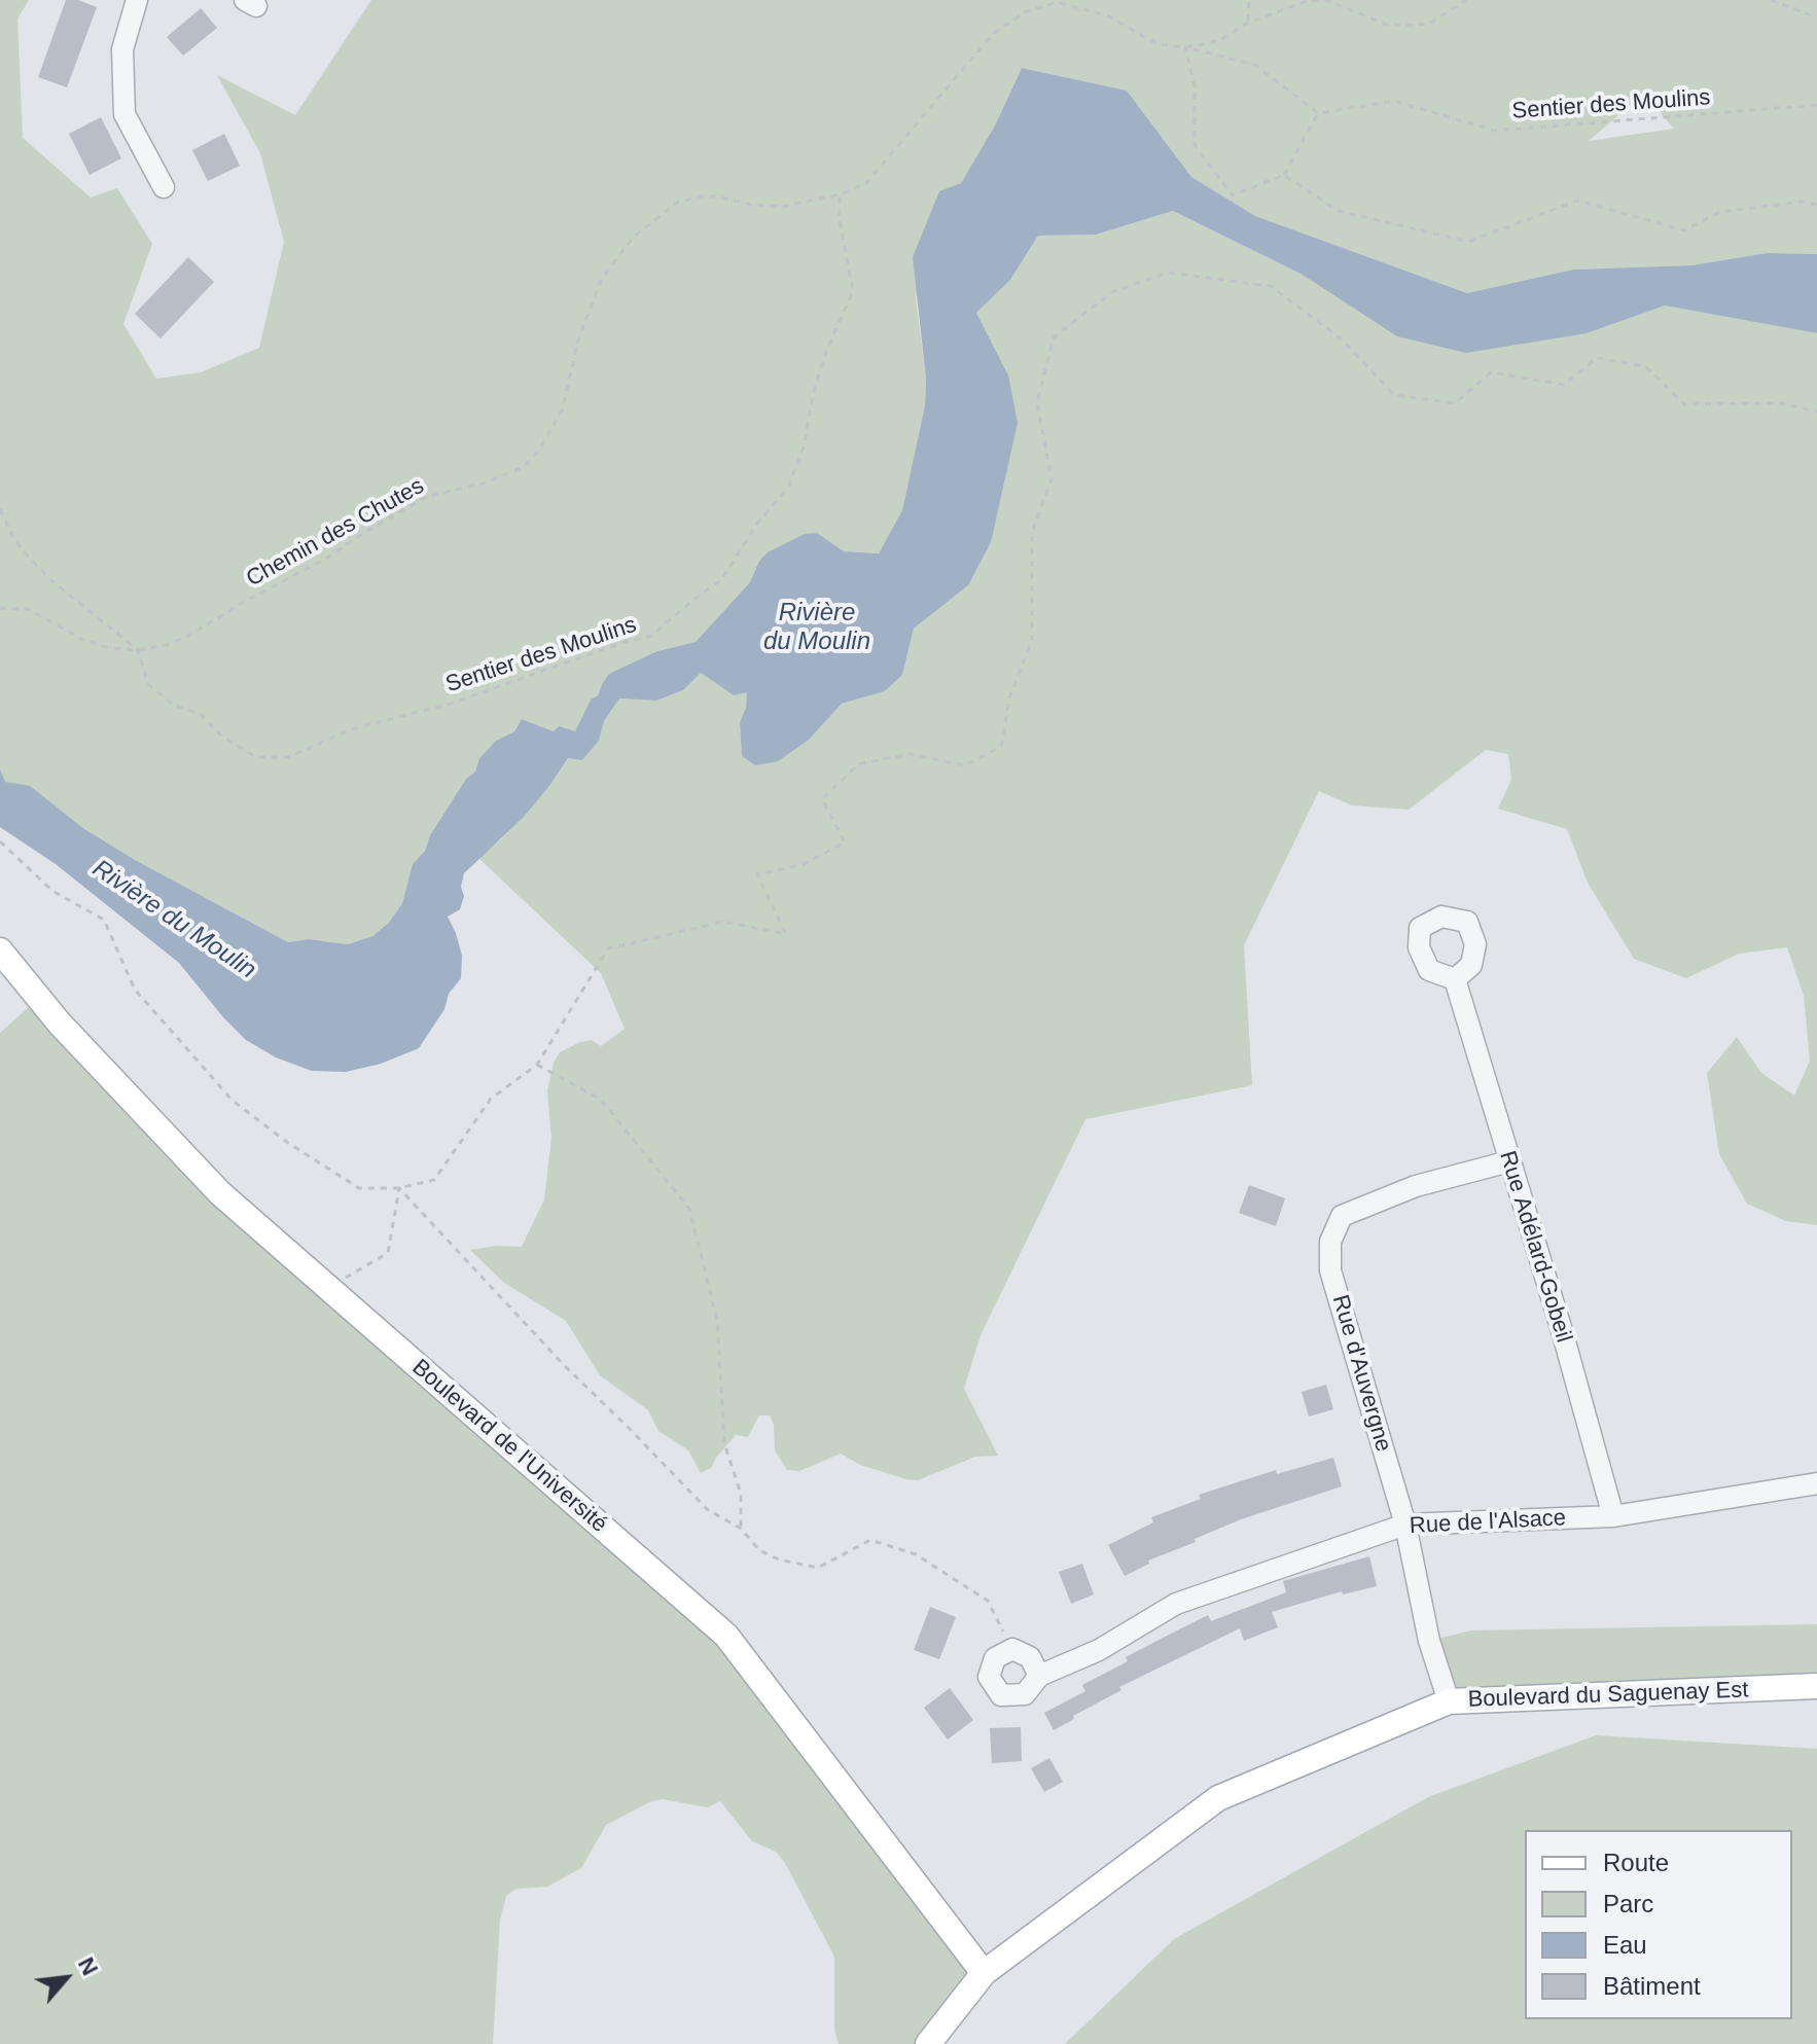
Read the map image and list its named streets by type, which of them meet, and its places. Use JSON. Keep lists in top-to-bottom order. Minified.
{"streets":{"main road":["Boulevard de l'Université","Boulevard du Saguenay Est"],"street":["Rue Adélard-Gobeil","Rue d'Auvergne","Rue de l'Alsace"],"path":["Sentier des Moulins","Chemin des Chutes"]},"crossings":[["Sentier des Moulins","Chemin des Chutes"],["Rue Adélard-Gobeil","Rue d'Auvergne"],["Rue Adélard-Gobeil","Rue de l'Alsace"],["Rue d'Auvergne","Rue de l'Alsace"],["Rue d'Auvergne","Boulevard du Saguenay Est"],["Boulevard de l'Université","Boulevard du Saguenay Est"]],"water":["Rivière du Moulin"],"legend":["Route","Parc","Eau","Bâtiment"],"north":"top right"}
